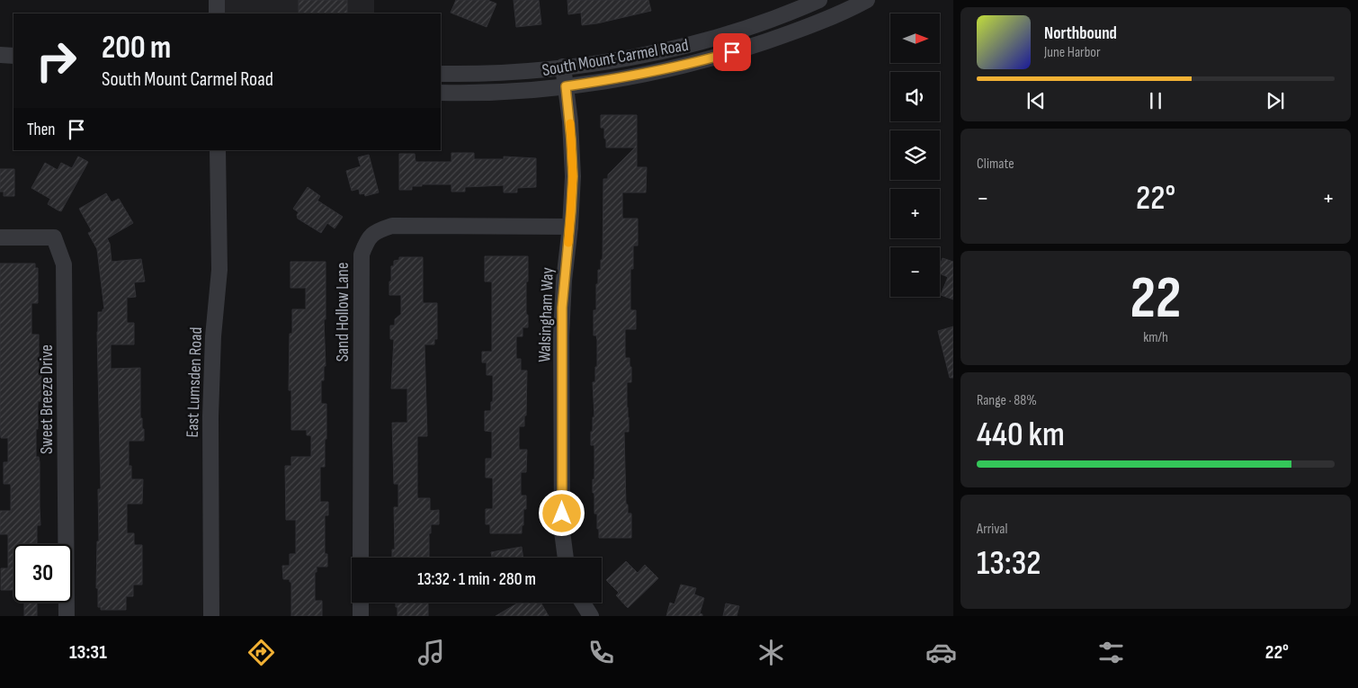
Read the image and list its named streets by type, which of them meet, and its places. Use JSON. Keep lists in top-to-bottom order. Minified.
{"streets":{"street":["South Mount Carmel Road","Sand Hollow Lane","Walsingham Way","East Lumsden Road","Sweet Breeze Drive"]},"crossings":[["South Mount Carmel Road","Walsingham Way"],["Sand Hollow Lane","Walsingham Way"]],"north":"right","page":{"map_buttons":["+","−"],"turn":["200 m","South Mount Carmel Road"],"song":["Northbound","June Harbor"],"then":"Then","tile":["Climate",["22","km/h"],["Range · 88%","440 km"],["Arrival","13:32"]],"heat":["−","22°","+"],"limit":"30","trip":"13:32 · 1 min · 280 m","tabs":["13:31","22°"]}}
